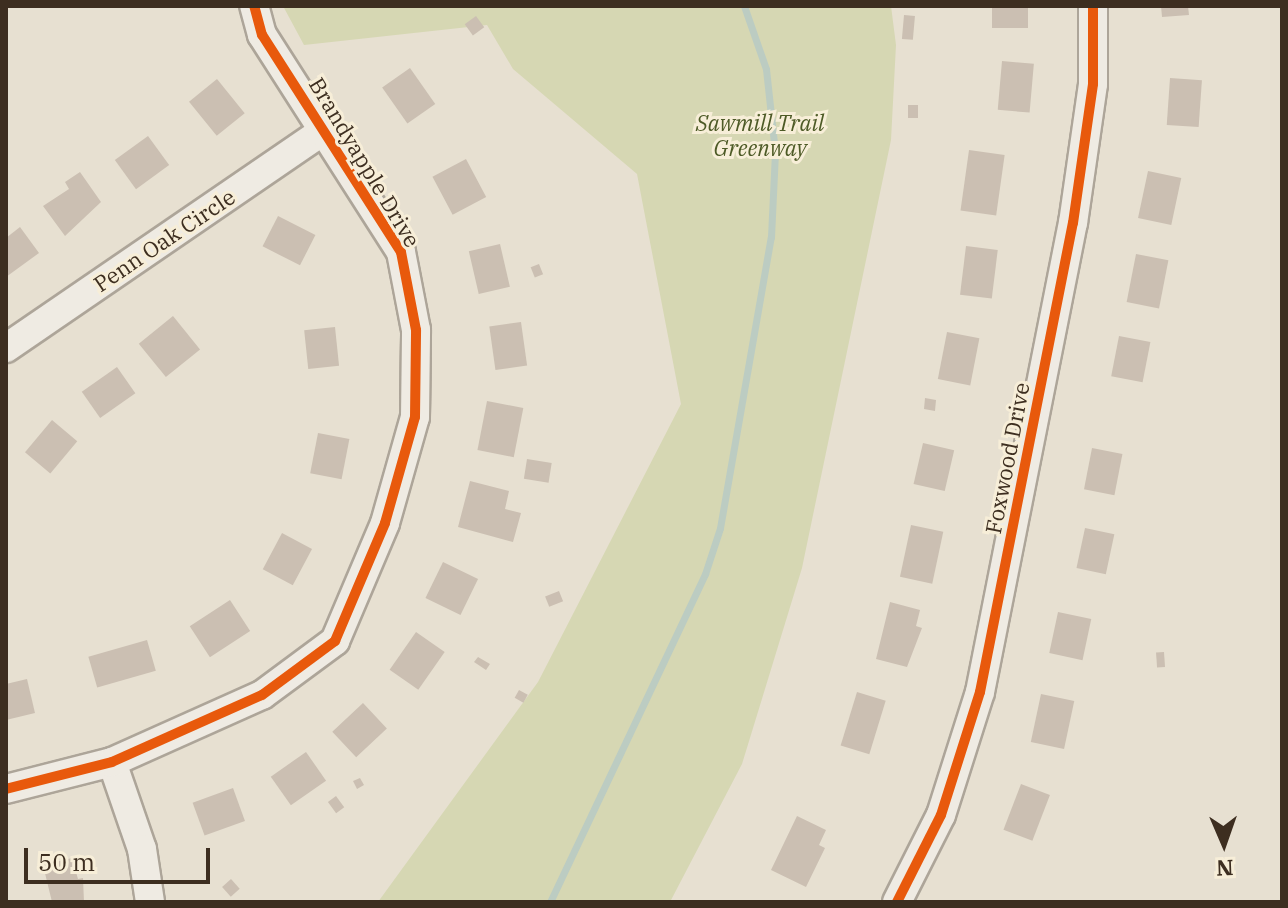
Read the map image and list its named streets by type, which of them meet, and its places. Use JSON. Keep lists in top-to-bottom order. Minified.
{"streets":{"street":["Brandyapple Drive","Penn Oak Circle","Foxwood Drive"]},"crossings":[["Brandyapple Drive","Penn Oak Circle"]],"parks":["Sawmill Trail Greenway"],"scale_bar":"50 m","north":"bottom"}
